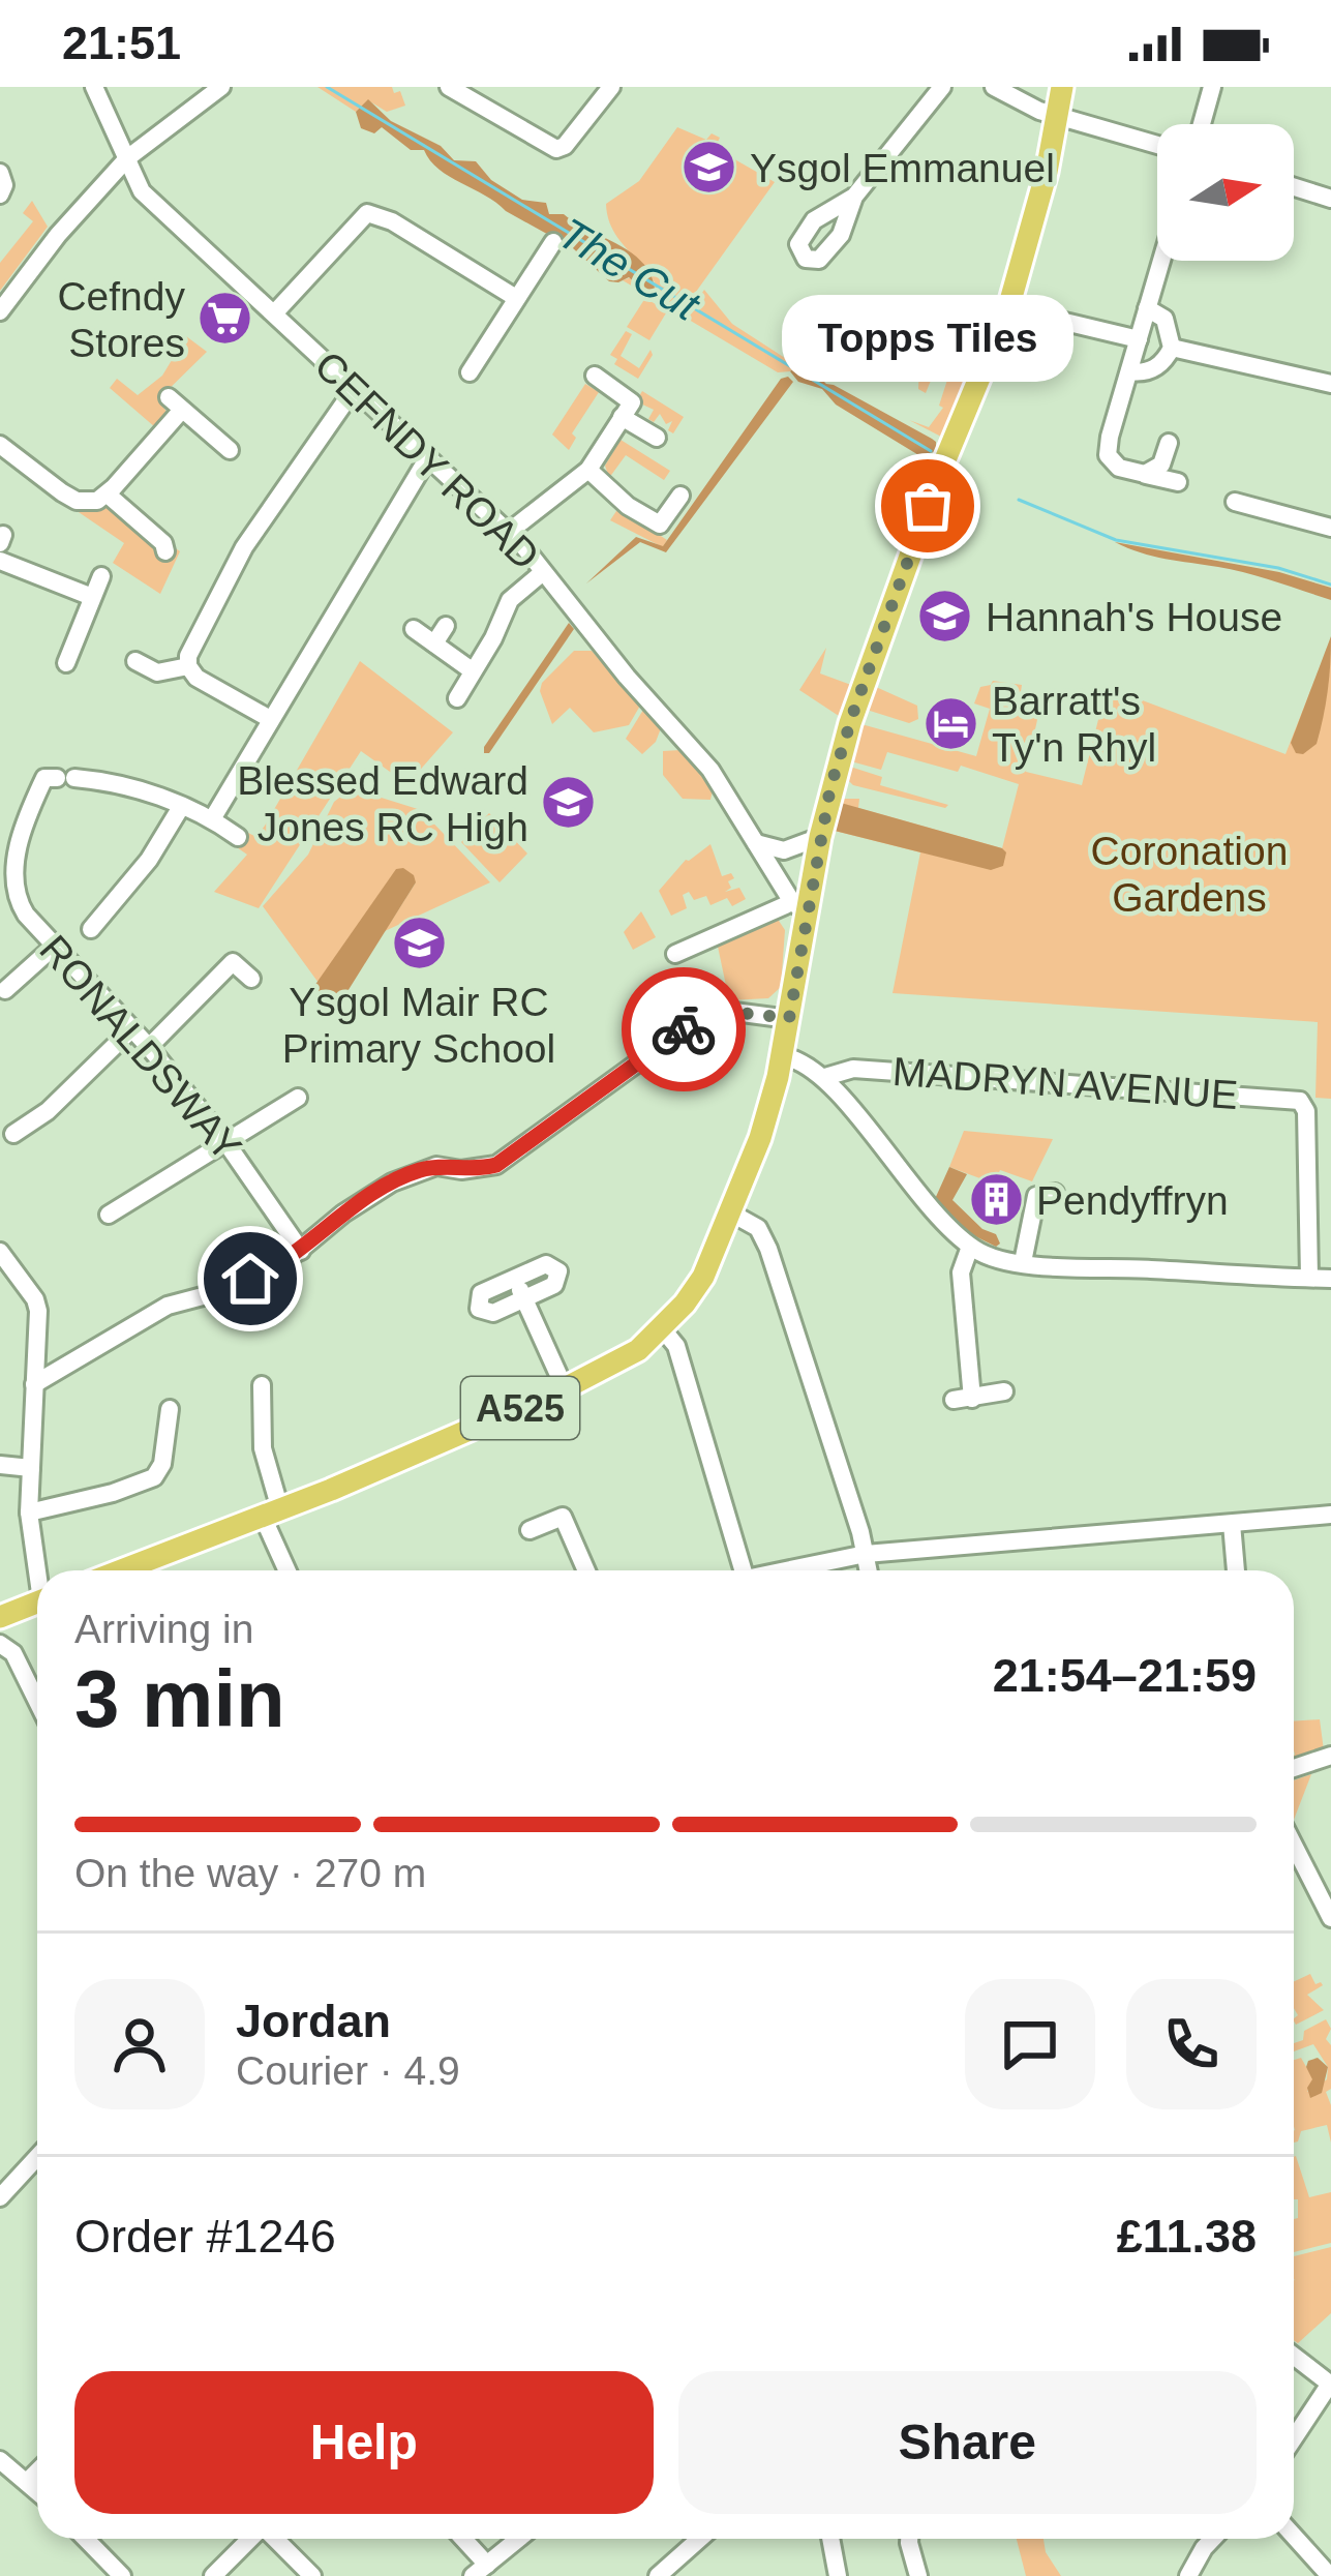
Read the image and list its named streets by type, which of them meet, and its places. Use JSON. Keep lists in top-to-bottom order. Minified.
{"streets":{"main road":["A525"],"street":["CEFNDY ROAD","RONALDSWAY","MADRYN AVENUE"]},"crossings":[["CEFNDY ROAD","A525"]],"water":["The Cut"],"parks":["Coronation Gardens"],"places":{"school or university":["Ysgol Emmanuel","Hannah's House","Blessed Edward Jones RC High","Ysgol Mair RC Primary School"],"supermarket":["Cefndy Stores"],"other":["Topps Tiles"],"hotel":["Barratt's Ty'n Rhyl"],"building":["Pendyffryn"]},"north":"right","page":{"status":"21:51","bubble":"Topps Tiles","heading":["3 min","Arriving in","21:54–21:59"],"panel":["Jordan","Courier · 4.9","Order #1246","£11.38"],"bar":"On the way · 270 m","buttons":["Help","Share"]}}
